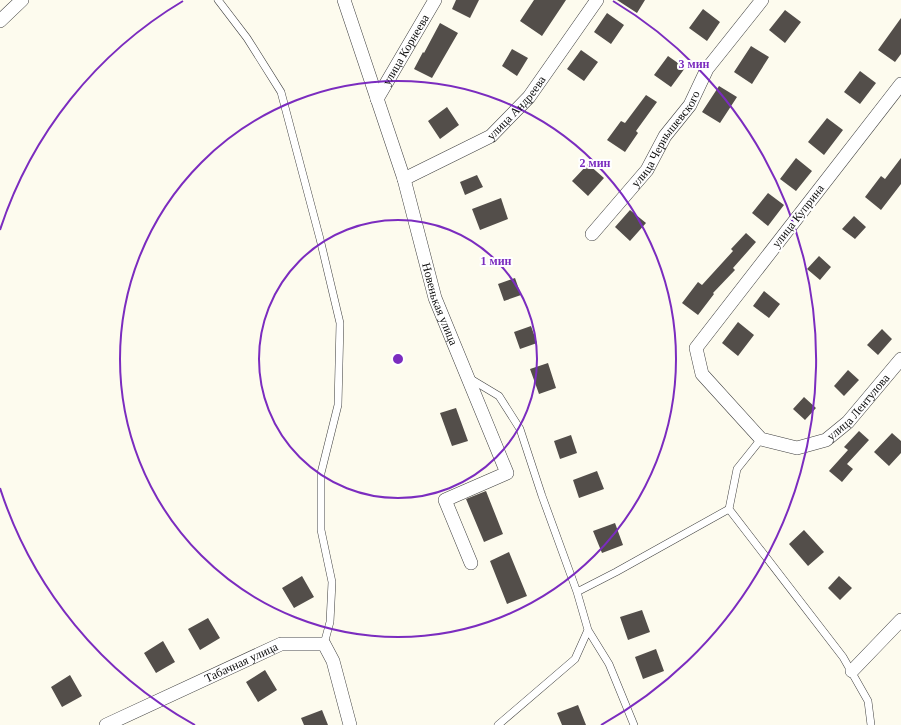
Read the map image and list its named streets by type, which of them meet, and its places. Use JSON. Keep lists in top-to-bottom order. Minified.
{"streets":{"street":["улица Корнеева","улица Андреева","улица Чернышевского","улица Куприна","Новенькая улица","улица Лентулова","Табачная улица"]},"crossings":[["улица Корнеева","Новенькая улица"],["улица Андреева","Новенькая улица"],["улица Куприна","улица Лентулова"]],"rings":["3 мин","2 мин","1 мин"]}
